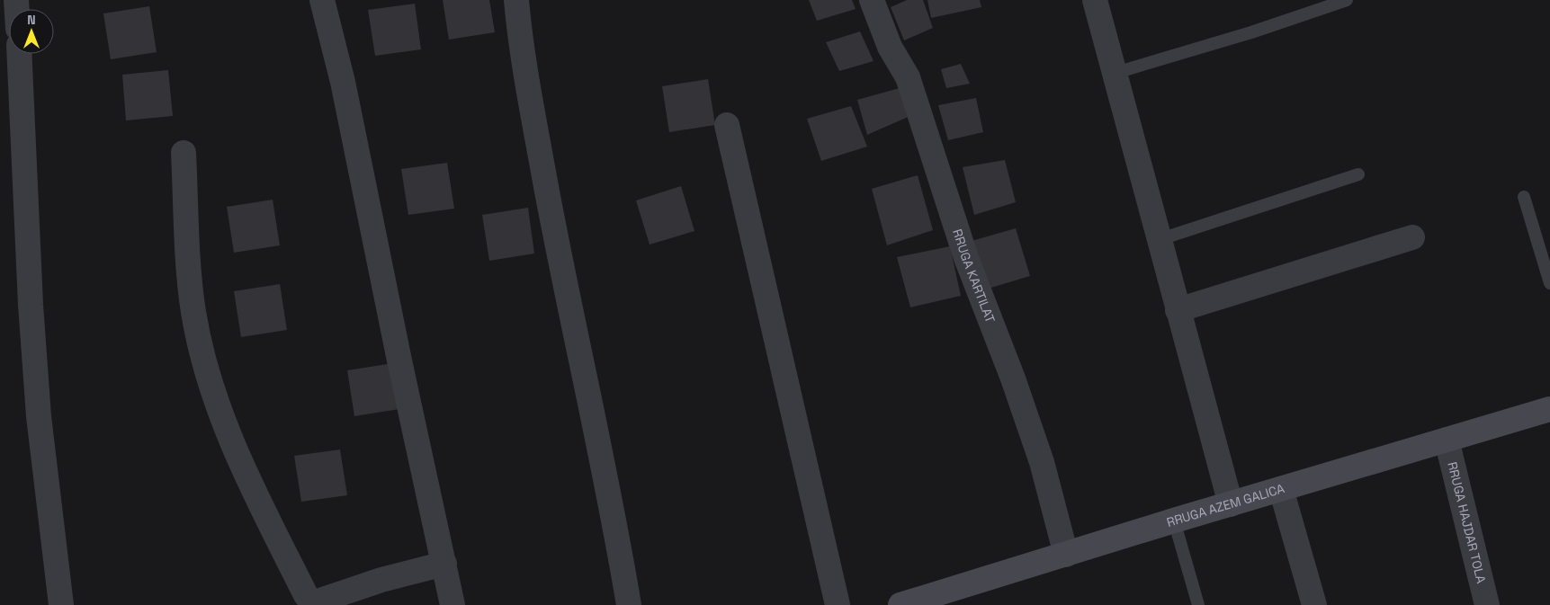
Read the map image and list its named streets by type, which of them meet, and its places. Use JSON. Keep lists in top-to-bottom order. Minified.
{"streets":{"main road":["RRUGA AZEM GALICA"],"street":["RRUGA KARTILAT","RRUGA HAJDAR TOLA"]},"crossings":[["RRUGA KARTILAT","RRUGA AZEM GALICA"],["RRUGA AZEM GALICA","RRUGA HAJDAR TOLA"]],"north":"top"}
